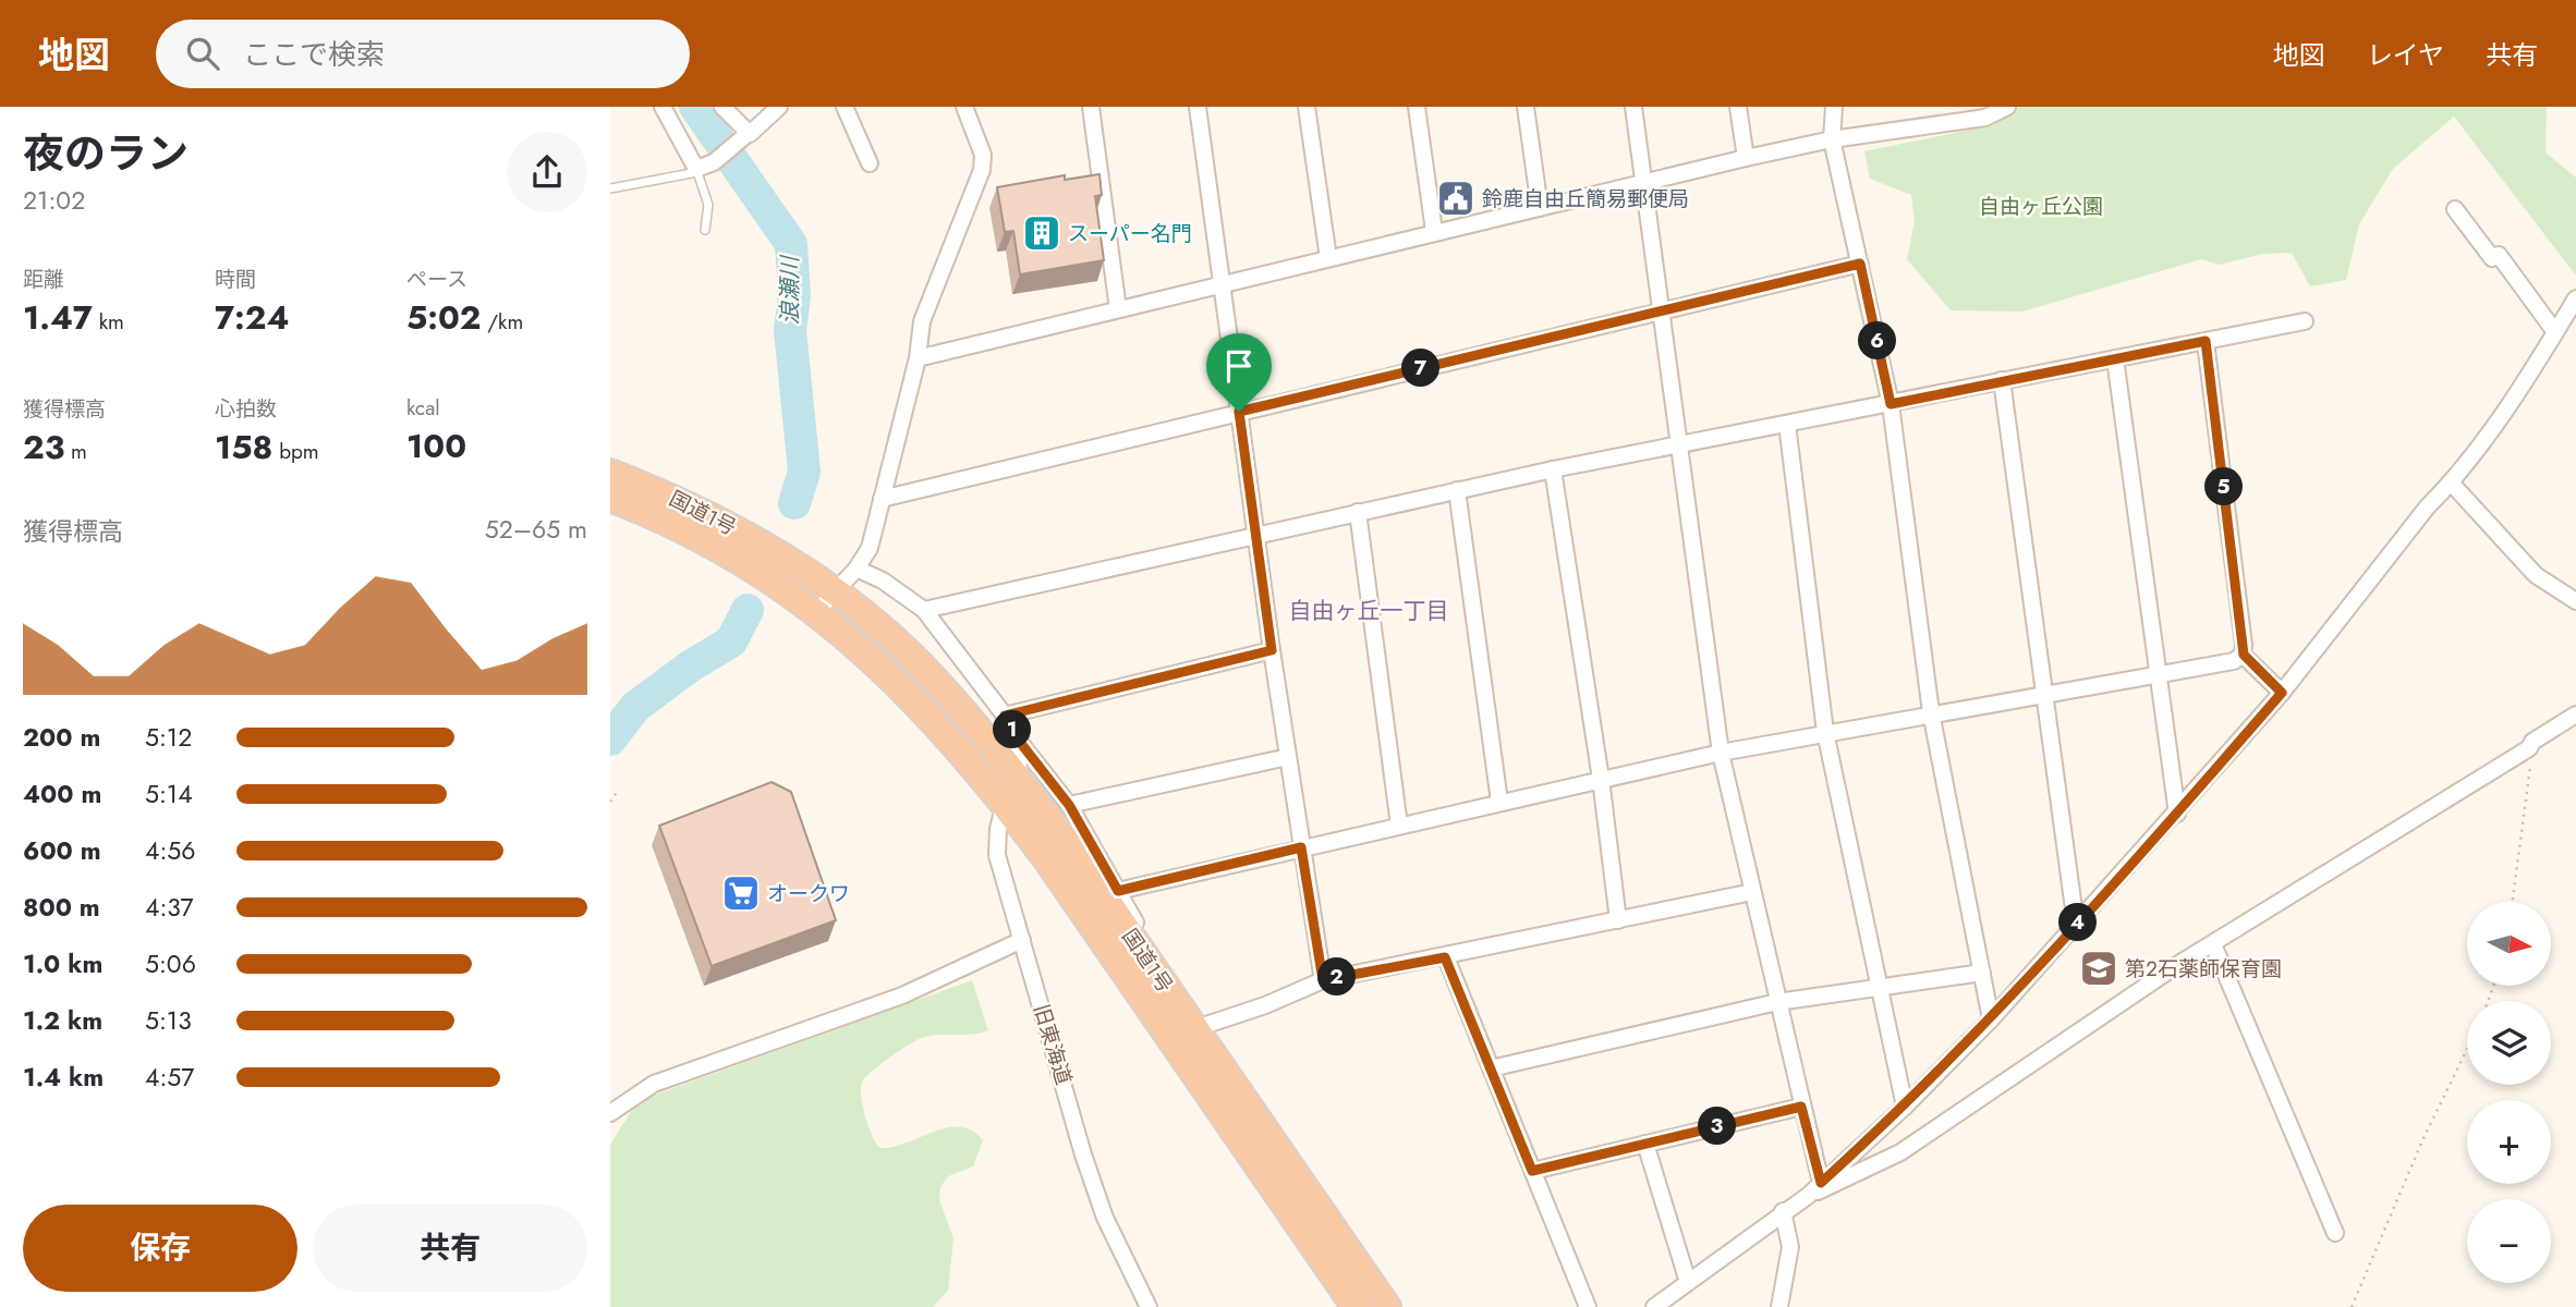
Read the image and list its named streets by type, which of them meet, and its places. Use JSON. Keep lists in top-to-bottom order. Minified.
{"streets":{"highway":["国道1号"],"street":["旧東海道"]},"crossings":[["国道1号","旧東海道"]],"districts":["自由ヶ丘一丁目"],"water":["浪瀬川"],"parks":["自由ヶ丘公園"],"places":{"public building":["鈴鹿自由丘簡易郵便局"],"building":["スーパー名門"],"supermarket":["オークワ"],"school or university":["第２石薬師保育園"]},"north":"right","page":{"header":"地図","search":"ここで検索","nav":["地図","レイヤ","共有"],"heading":["夜のラン","21:02"],"stats":[["距離","1.47 km"],["時間","7:24"],["ペース","5:02 /km"],["獲得標高","23 m"],["心拍数","158 bpm"],["kcal","100"]],"pins":["6","7","5","1","4","2","3"],"chart":["獲得標高","52–65 m"],"list":[{"name":"200 m","note":"5:12"},{"name":"400 m","note":"5:14"},{"name":"600 m","note":"4:56"},{"name":"800 m","note":"4:37"},{"name":"1.0 km","note":"5:06"},{"name":"1.2 km","note":"5:13"},{"name":"1.4 km","note":"4:57"}],"map_buttons":["+","−"],"buttons":["保存","共有"]}}
